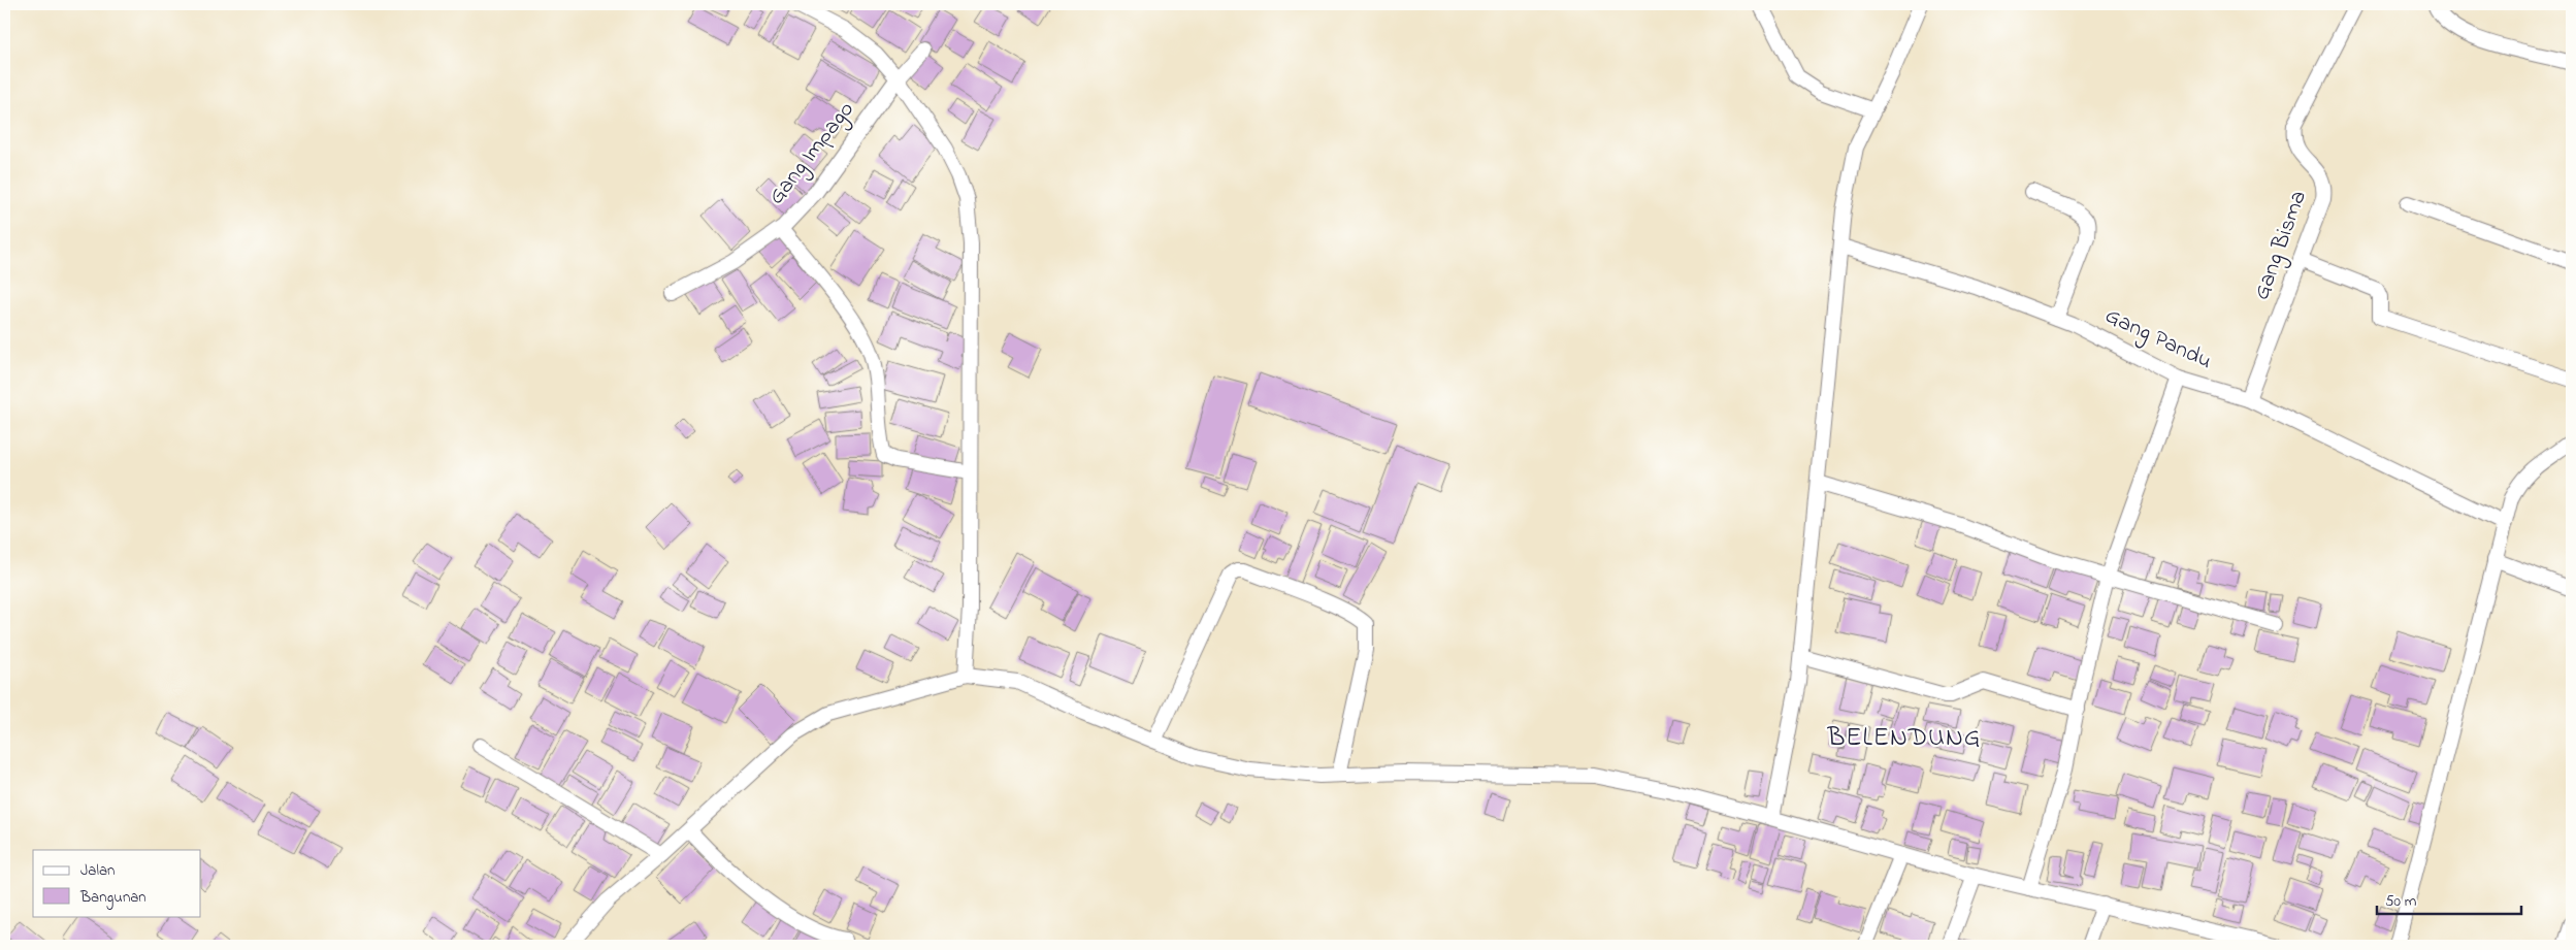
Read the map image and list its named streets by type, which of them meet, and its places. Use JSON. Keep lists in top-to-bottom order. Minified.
{"streets":{"street":["Gang Impago","Gang Bisma","Gang Pandu"]},"crossings":[["Gang Bisma","Gang Pandu"]],"districts":["BELENDUNG"],"legend":["Jalan","Bangunan"],"scale_bar":"50 m"}
